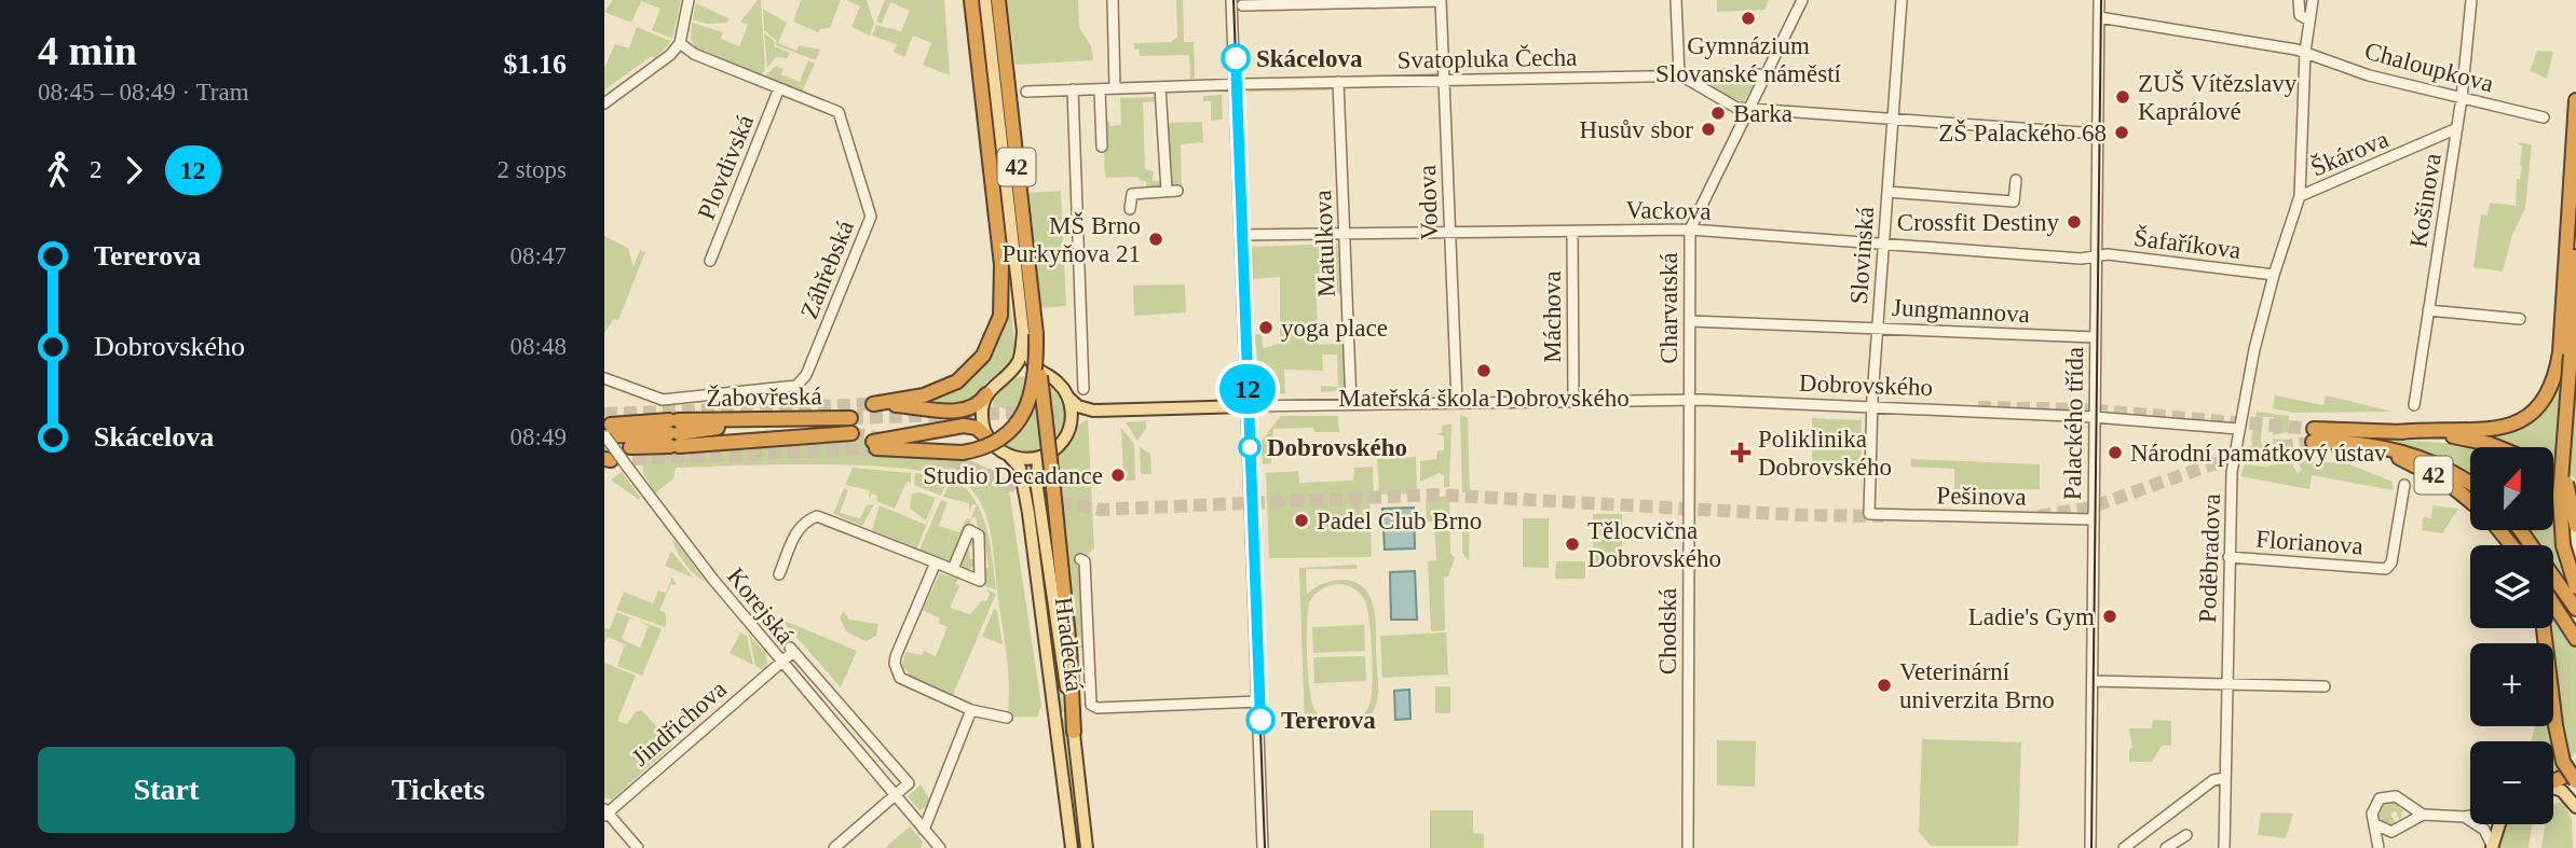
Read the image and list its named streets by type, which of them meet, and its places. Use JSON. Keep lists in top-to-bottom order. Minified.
{"streets":{"highway":["42","Žabovřeská"],"main road":["Dobrovského","Hradecká"],"street":["Svatopluka Čecha","Chaloupkova","Škárova","Plovdivská","Košinova","Vodova","Vackova","Matulkova","Šafaříkova","Slovinská","Záhřebská","Charvatská","Jungmannova","Máchova","Palackého třída","Pešinova","Florianova","Poděbradova","Korejská","Chodská","Jindřichova"]},"crossings":[["Svatopluka Čecha","Vodova"],["Svatopluka Čecha","Matulkova"],["Svatopluka Čecha","Charvatská"],["Chaloupkova","Košinova"],["Chaloupkova","Palackého třída"],["Chaloupkova","Poděbradova"],["Škárova","Košinova"],["Škárova","Poděbradova"],["Plovdivská","Záhřebská"],["42","Hradecká"],["Vodova","Vackova"],["Vodova","Dobrovského"],["Vackova","Matulkova"],["Vackova","Šafaříkova"],["Vackova","Slovinská"],["Vackova","Charvatská"],["Vackova","Máchova"],["Vackova","Palackého třída"],["Matulkova","Dobrovského"],["Šafaříkova","Palackého třída"],["Šafaříkova","Poděbradova"],["Slovinská","Jungmannova"],["Slovinská","Dobrovského"],["Slovinská","Pešinova"],["Charvatská","Jungmannova"],["Charvatská","Dobrovského"],["Charvatská","Chodská"],["Jungmannova","Palackého třída"],["Máchova","Dobrovského"],["Dobrovského","Palackého třída"],["Dobrovského","Poděbradova"],["Palackého třída","Pešinova"],["Florianova","Poděbradova"],["Korejská","Jindřichova"]],"places":{"other":["Gymnázium Slovanské náměstí","Skácelova","ZUŠ Vítězslavy Kaprálové","Barka","Husův sbor","ZŠ Palackého 68","Crossfit Destiny","MŠ Brno Purkyňova 21","yoga place","Mateřská škola Dobrovského","Dobrovského","Národní památkový ústav","Studio Decadance","Padel Club Brno","Tělocvična Dobrovského","Ladie's Gym","Veterinární univerzita Brno","Tererova"],"health":["Poliklinika Dobrovského"]},"lines":["tram line 12"],"north":"top","page":{"heading":["4 min","08:45 – 08:49 · Tram","$1.16"],"on_map":"12","legs":["2","12","2 stops"],"list":[{"name":"Tererova","value":"08:47"},{"name":"Dobrovského","value":"08:48"},{"name":"Skácelova","value":"08:49"}],"map_buttons":["+","−"],"buttons":["Start","Tickets"]}}
